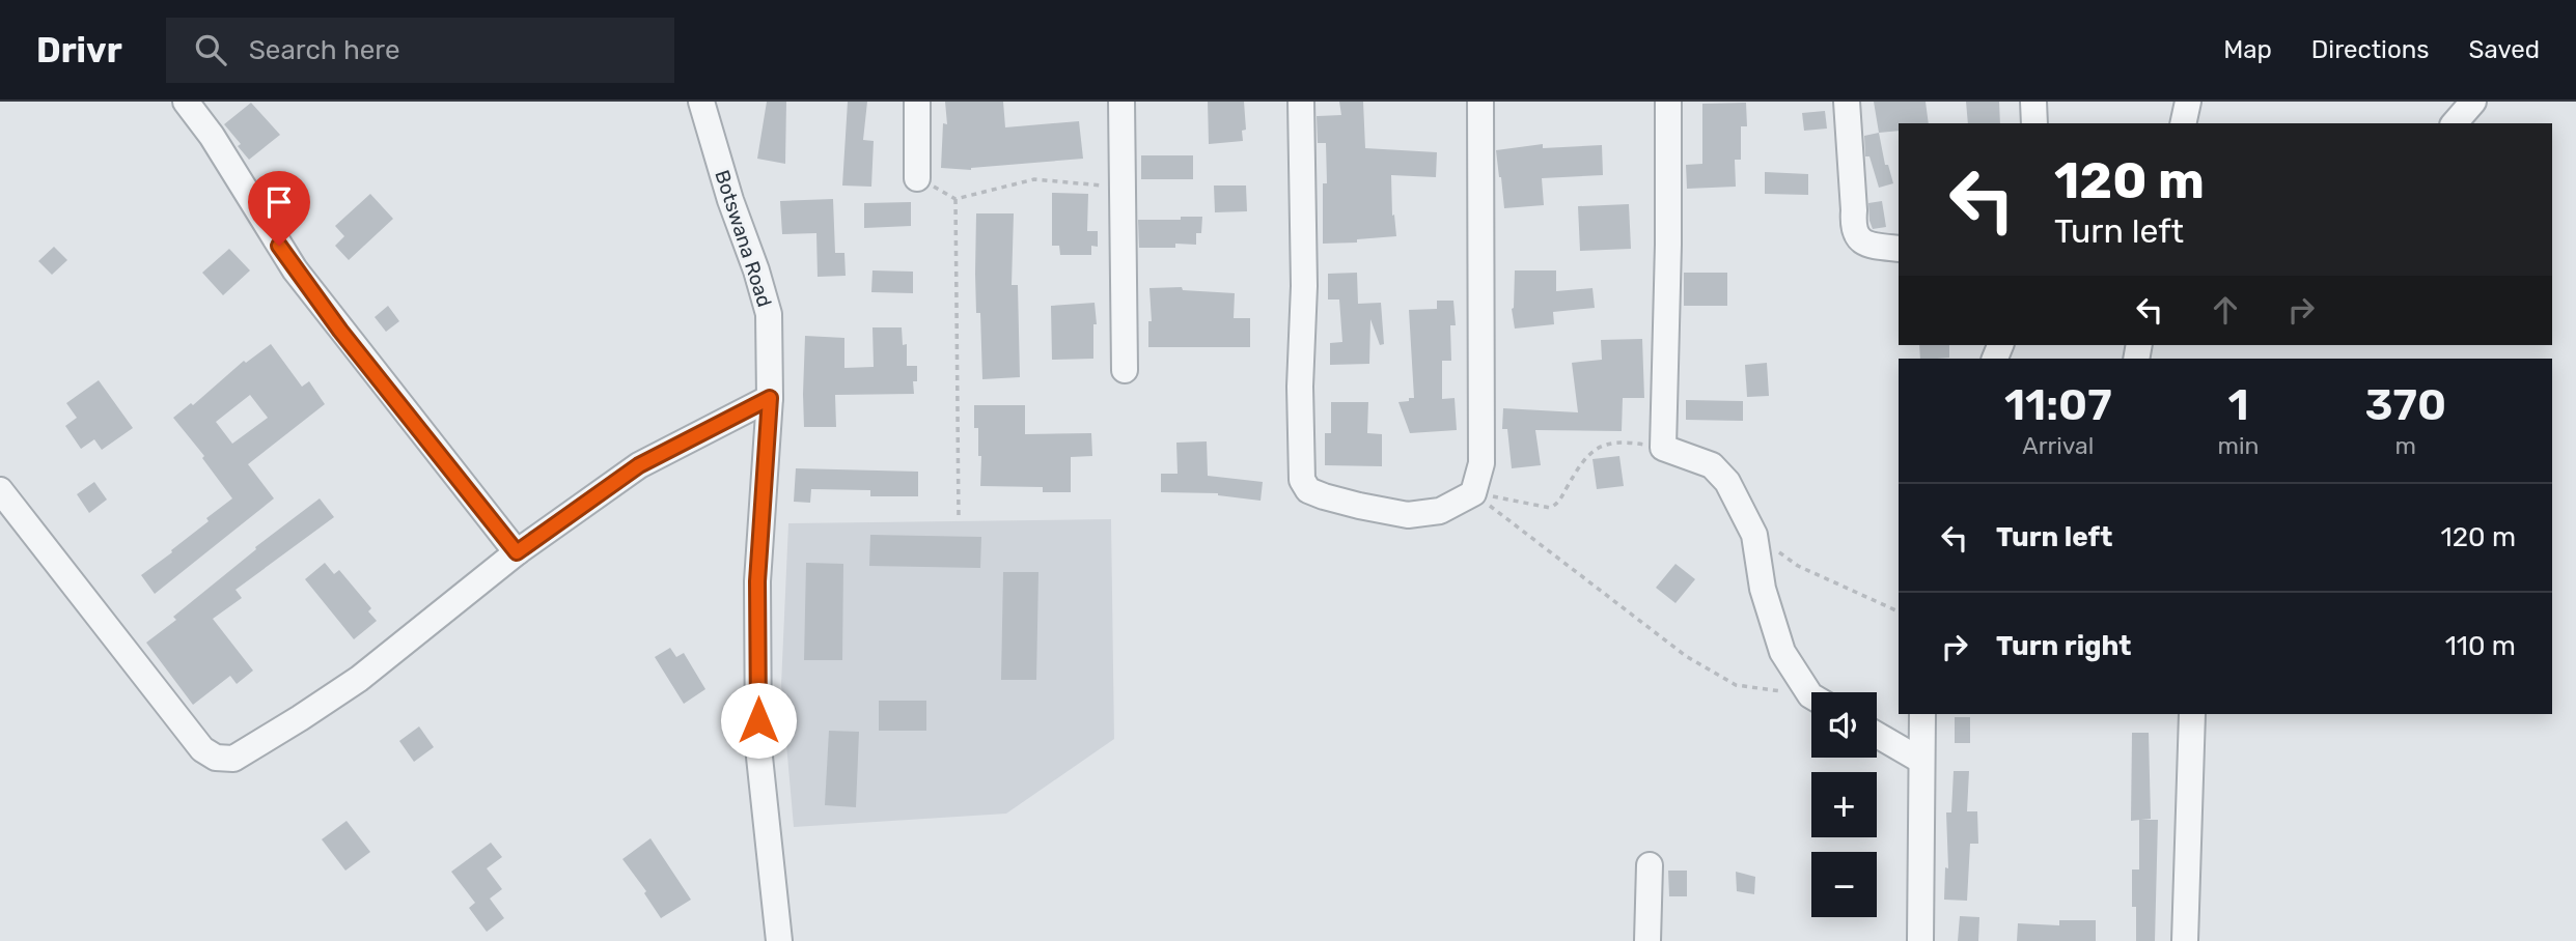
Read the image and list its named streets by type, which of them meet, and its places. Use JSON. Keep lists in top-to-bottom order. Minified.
{"streets":{"street":["Botswana Road"]},"page":{"header":"Drivr","search":"Search here","nav":["Map","Directions","Saved"],"turn":["120 m","Turn left"],"eta":["11:07","Arrival","1","min","370","m"],"list":[{"name":"Turn left","value":"120 m"},{"name":"Turn right","value":"110 m"}],"map_buttons":["+","−"]}}
